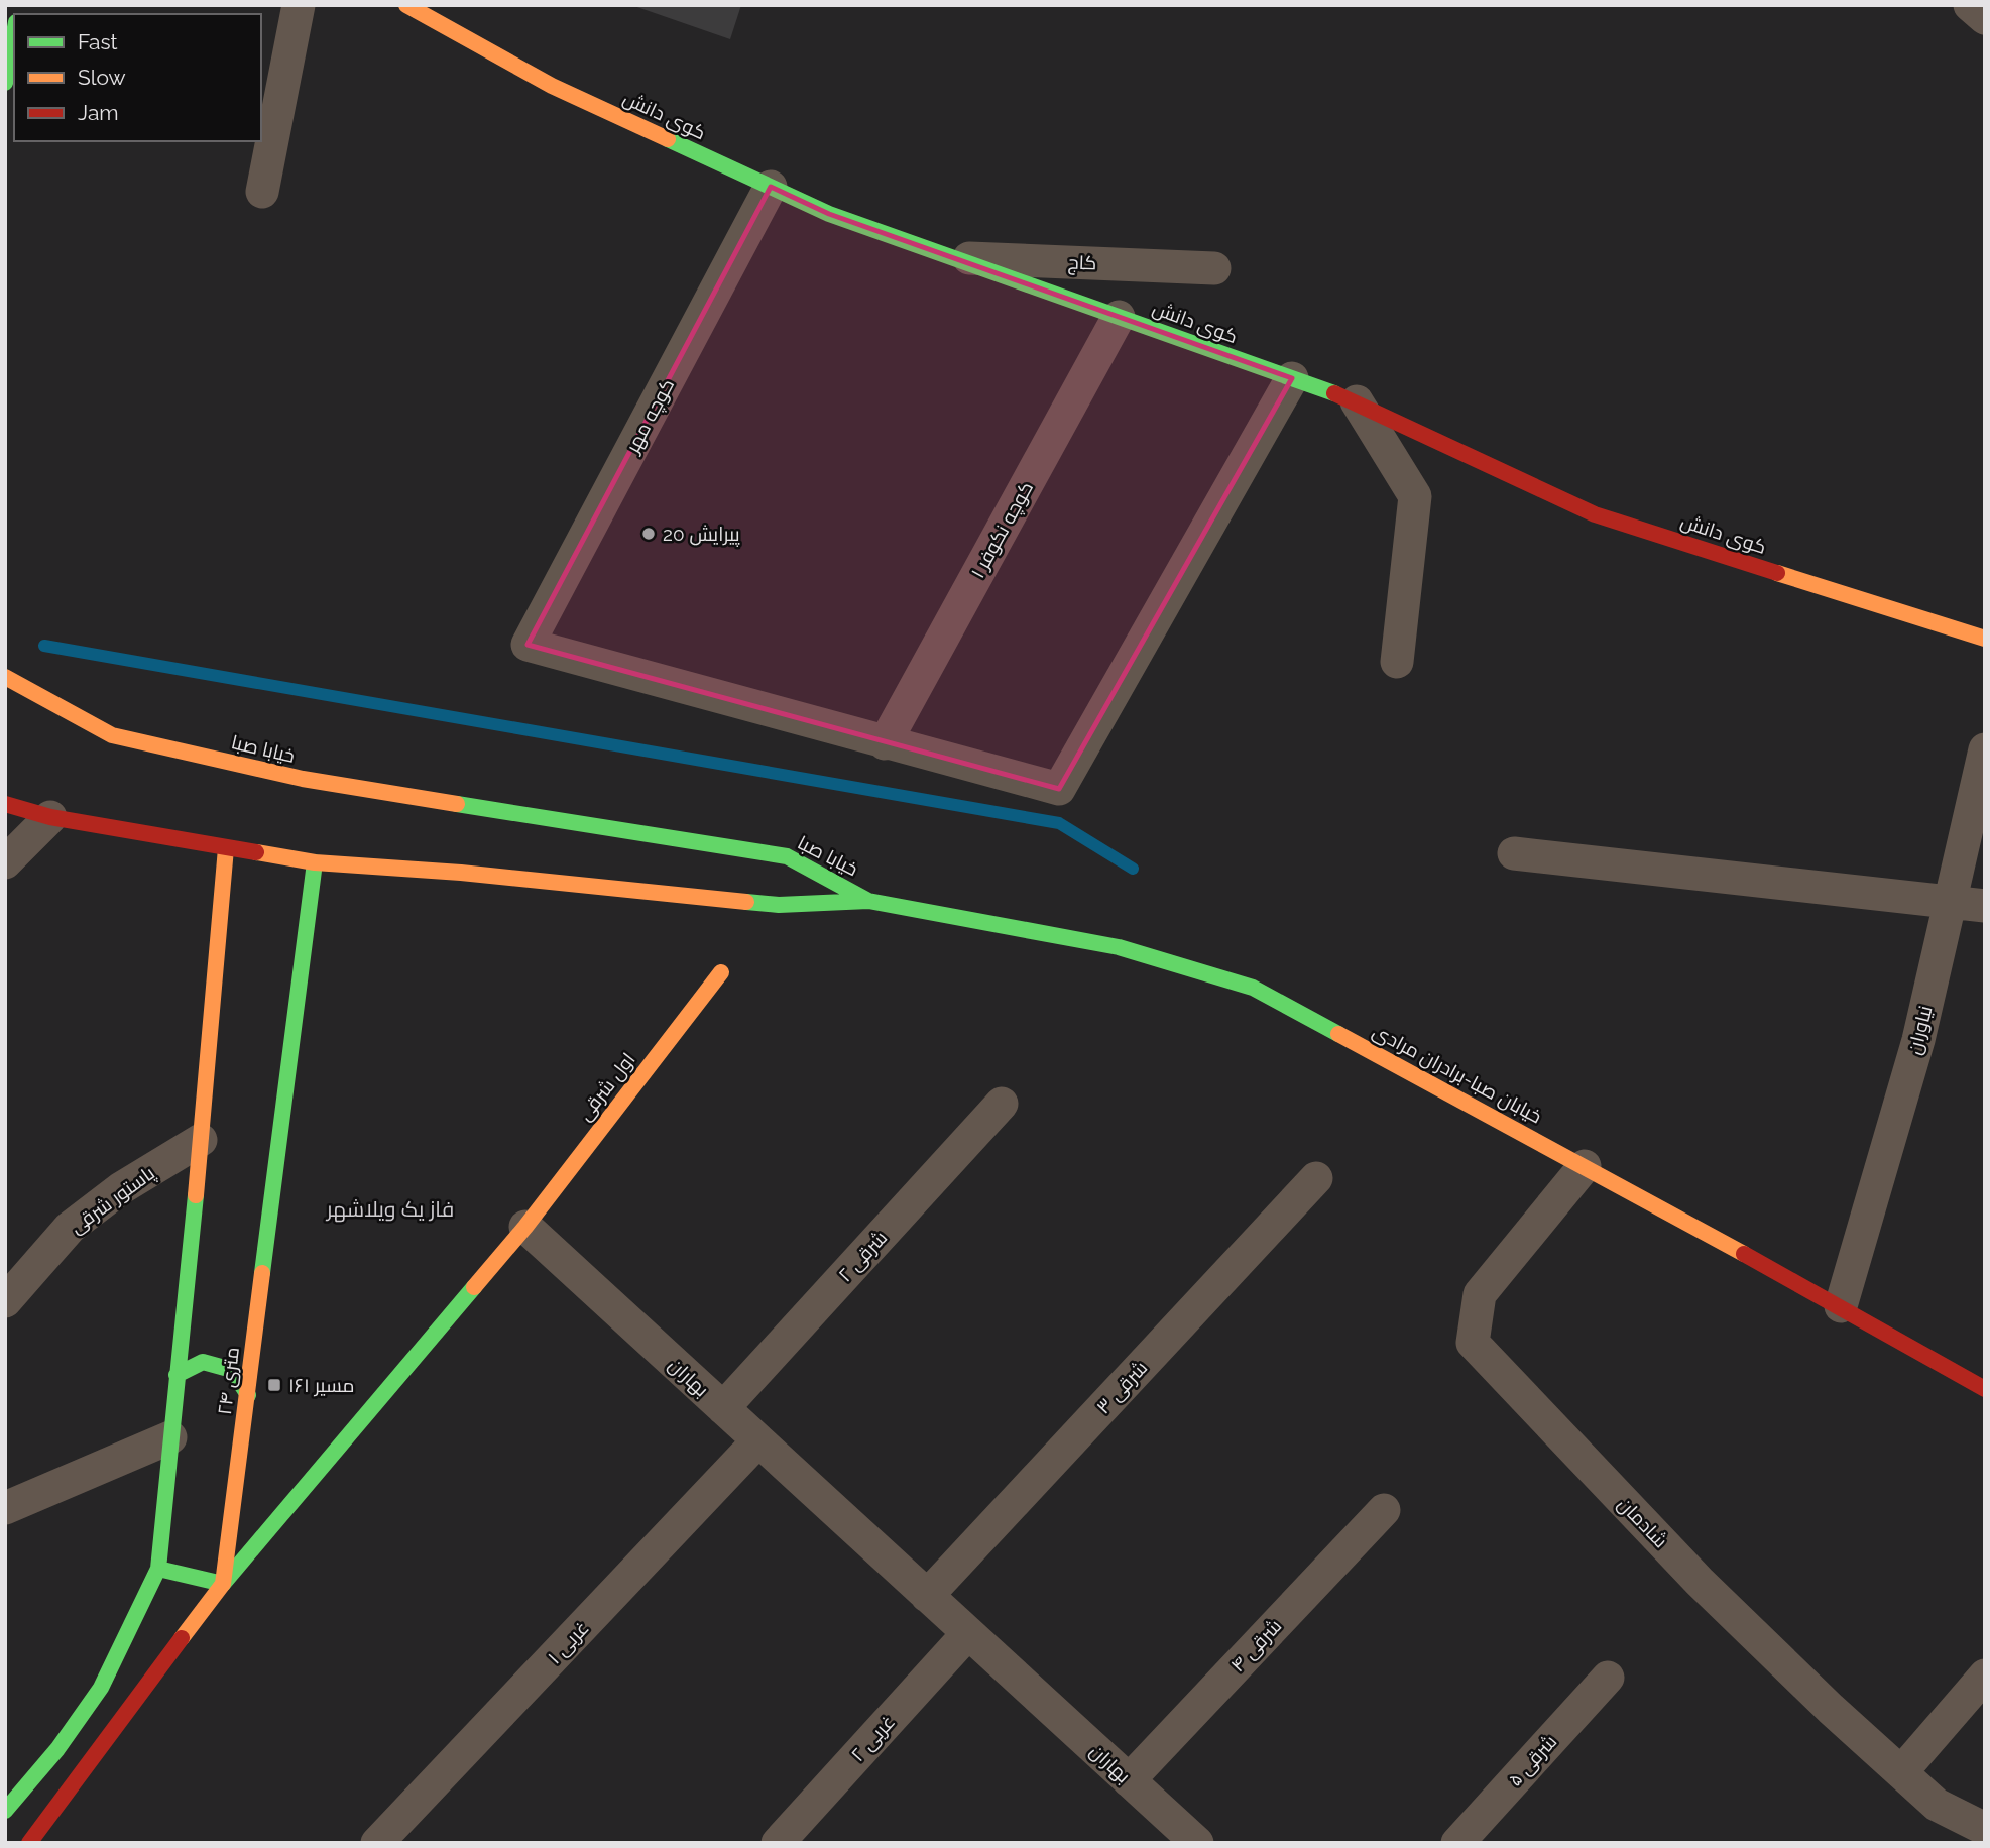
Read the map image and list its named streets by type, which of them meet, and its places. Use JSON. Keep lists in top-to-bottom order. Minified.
{"streets":{"street":["کوی دانش","کاج","کوچه مهر","کوچه نکوفر ۱","خیابا صبا","نیاوران","خیابان صبا-برادران مرادی","اول شرقی","پاستور شرقی","۲ شرقی","بهاران","۲۴ متری","۳ شرقی","شادمان","۱ غربی","۴ شرقی","۲ غربی","۵ شرقی"]},"crossings":[["کوی دانش","کاج"],["کوی دانش","کوچه مهر"],["کوی دانش","کوچه نکوفر ۱"],["کوچه مهر","کوچه نکوفر ۱"],["خیابا صبا","خیابان صبا-برادران مرادی"],["خیابا صبا","۲۴ متری"],["نیاوران","خیابان صبا-برادران مرادی"],["خیابان صبا-برادران مرادی","شادمان"],["اول شرقی","بهاران"],["۲ شرقی","بهاران"],["بهاران","۳ شرقی"],["بهاران","۱ غربی"],["بهاران","۴ شرقی"],["بهاران","۲ غربی"]],"districts":["فاز یک ویلاشهر"],"places":{"other":["پیرایش 20"],"transit":["مسیر ۱۶۱"]},"legend":["Fast","Slow","Jam"]}
